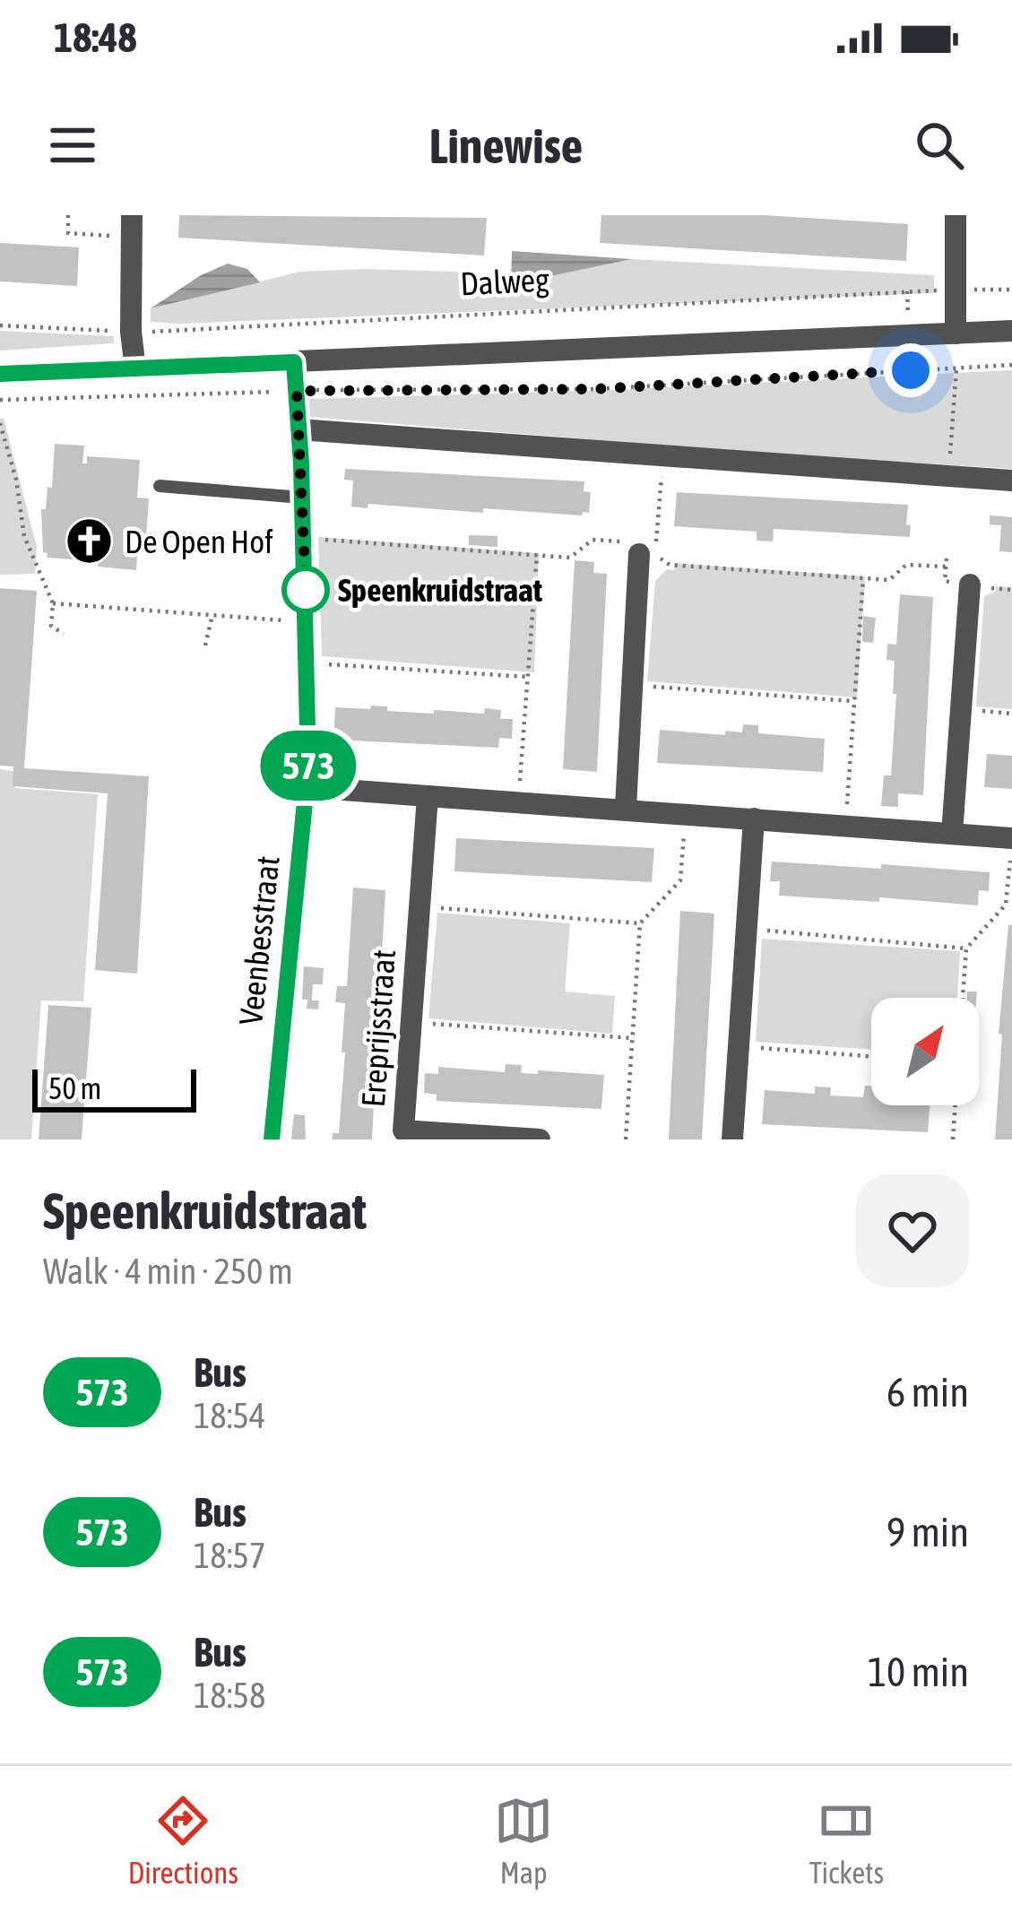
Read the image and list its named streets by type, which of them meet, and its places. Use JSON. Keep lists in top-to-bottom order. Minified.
{"streets":{"street":["Veenbesstraat","Ereprijsstraat"],"path":["Dalweg"]},"places":{"church":["De Open Hof"],"other":["Speenkruidstraat"]},"lines":["bus line 573"],"scale_bar":"50 m","north":"top right","page":{"status":"18:48","header":"Linewise","on_map":"573","scale":"50 m","heading":["Speenkruidstraat","Walk · 4 min · 250 m"],"list":[{"mark":"573","name":"Bus","note":"18:54","value":"6 min"},{"mark":"573","name":"Bus","note":"18:57","value":"9 min"},{"mark":"573","name":"Bus","note":"18:58","value":"10 min"}],"tabs":["Directions","Map","Tickets"]}}
